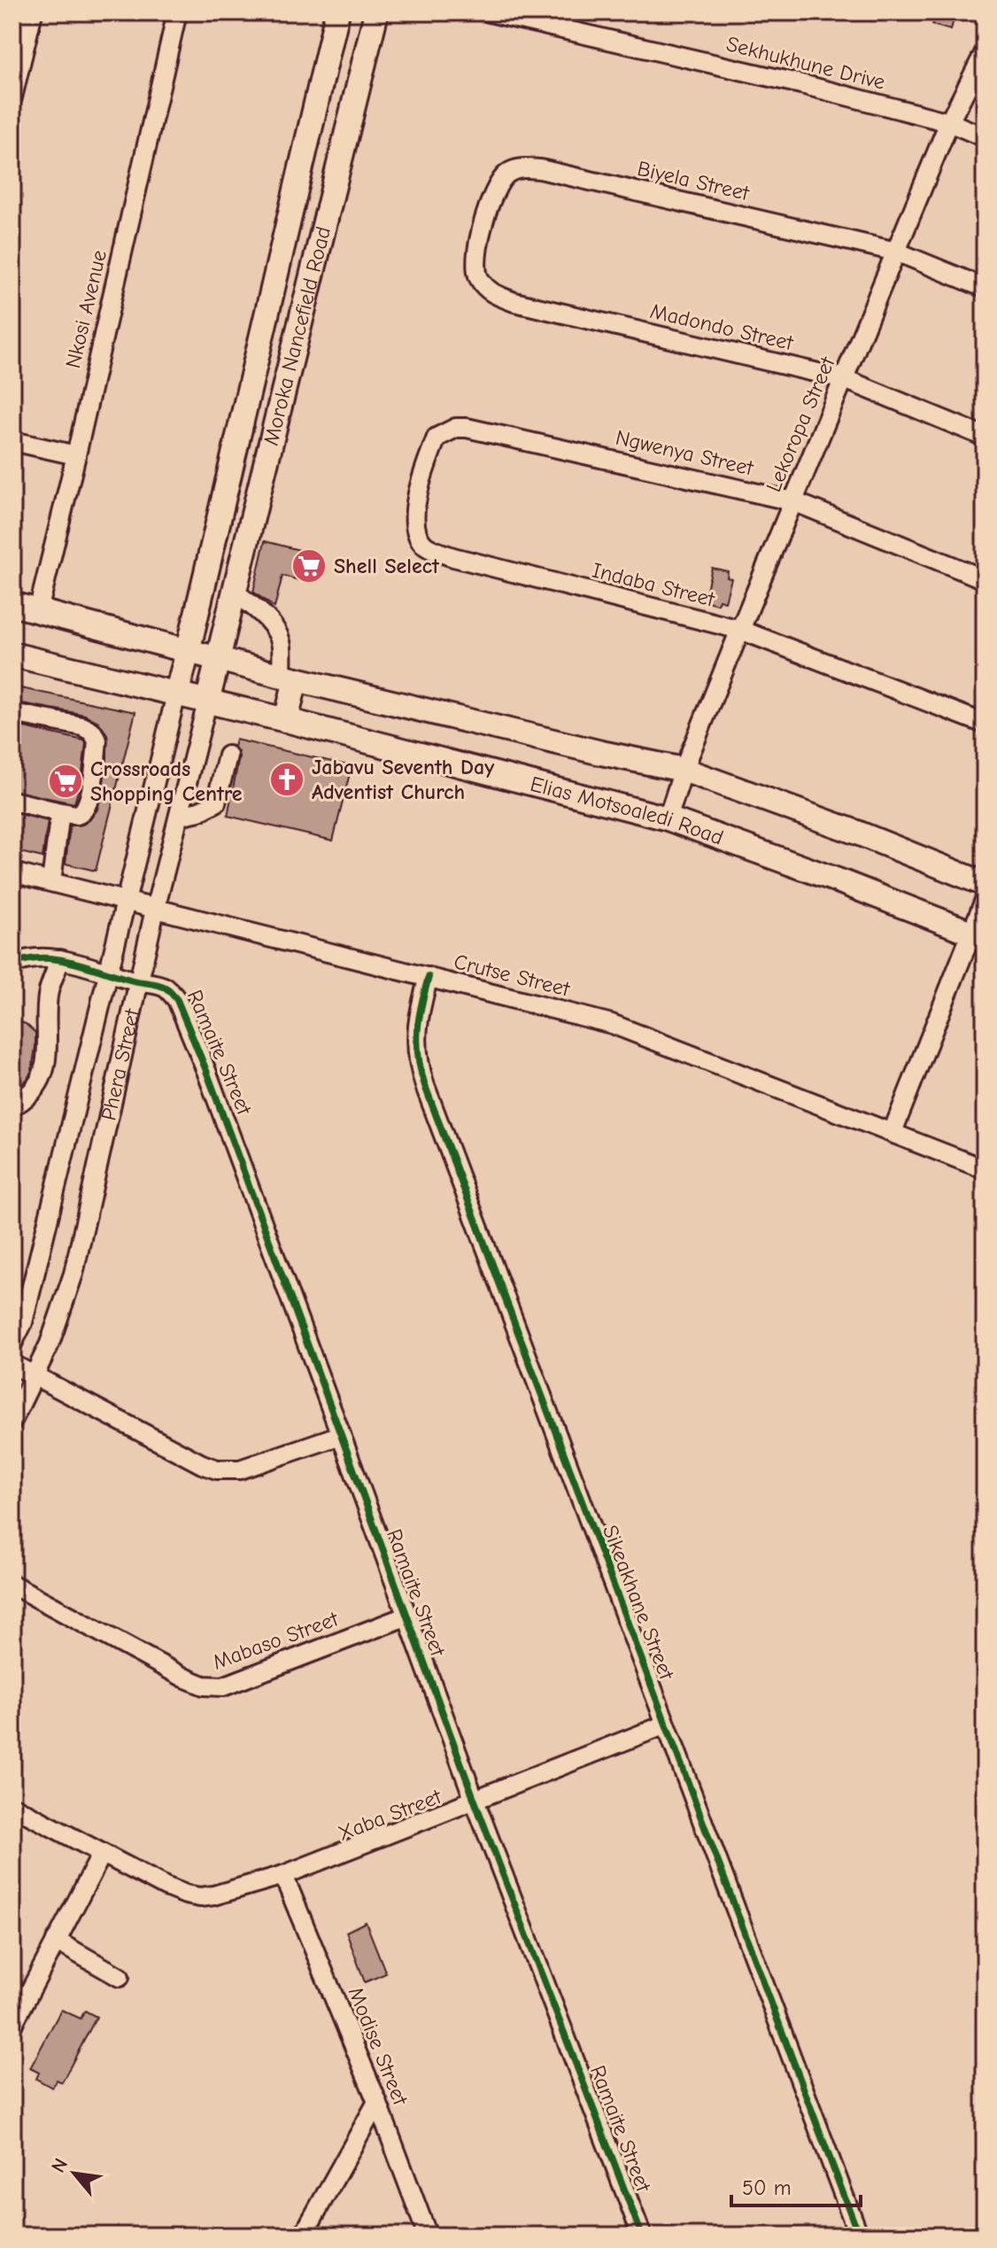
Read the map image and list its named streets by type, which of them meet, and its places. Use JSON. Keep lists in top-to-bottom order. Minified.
{"streets":{"main road":["Moroka Nancefield Road","Elias Motsoaledi Road","Phera Street"],"street":["Sekhukhune Drive","Biyela Street","Nkosi Avenue","Madondo Street","Lekoropa Street","Ngwenya Street","Indaba Street","Crutse Street","Ramaite Street","Sikeakhane Street","Mabaso Street","Xaba Street","Modise Street"]},"crossings":[["Sekhukhune Drive","Lekoropa Street"],["Biyela Street","Madondo Street"],["Biyela Street","Lekoropa Street"],["Madondo Street","Lekoropa Street"],["Moroka Nancefield Road","Phera Street"],["Lekoropa Street","Ngwenya Street"],["Lekoropa Street","Indaba Street"],["Lekoropa Street","Elias Motsoaledi Road"],["Ngwenya Street","Indaba Street"],["Elias Motsoaledi Road","Phera Street"],["Crutse Street","Phera Street"],["Crutse Street","Sikeakhane Street"],["Ramaite Street","Phera Street"],["Ramaite Street","Mabaso Street"],["Ramaite Street","Xaba Street"],["Sikeakhane Street","Xaba Street"],["Xaba Street","Modise Street"]],"places":{"supermarket":["Shell Select","Crossroads Shopping Centre"],"church":["Jabavu Seventh Day Adventist Church"]},"scale_bar":"50 m","north":"top left"}
